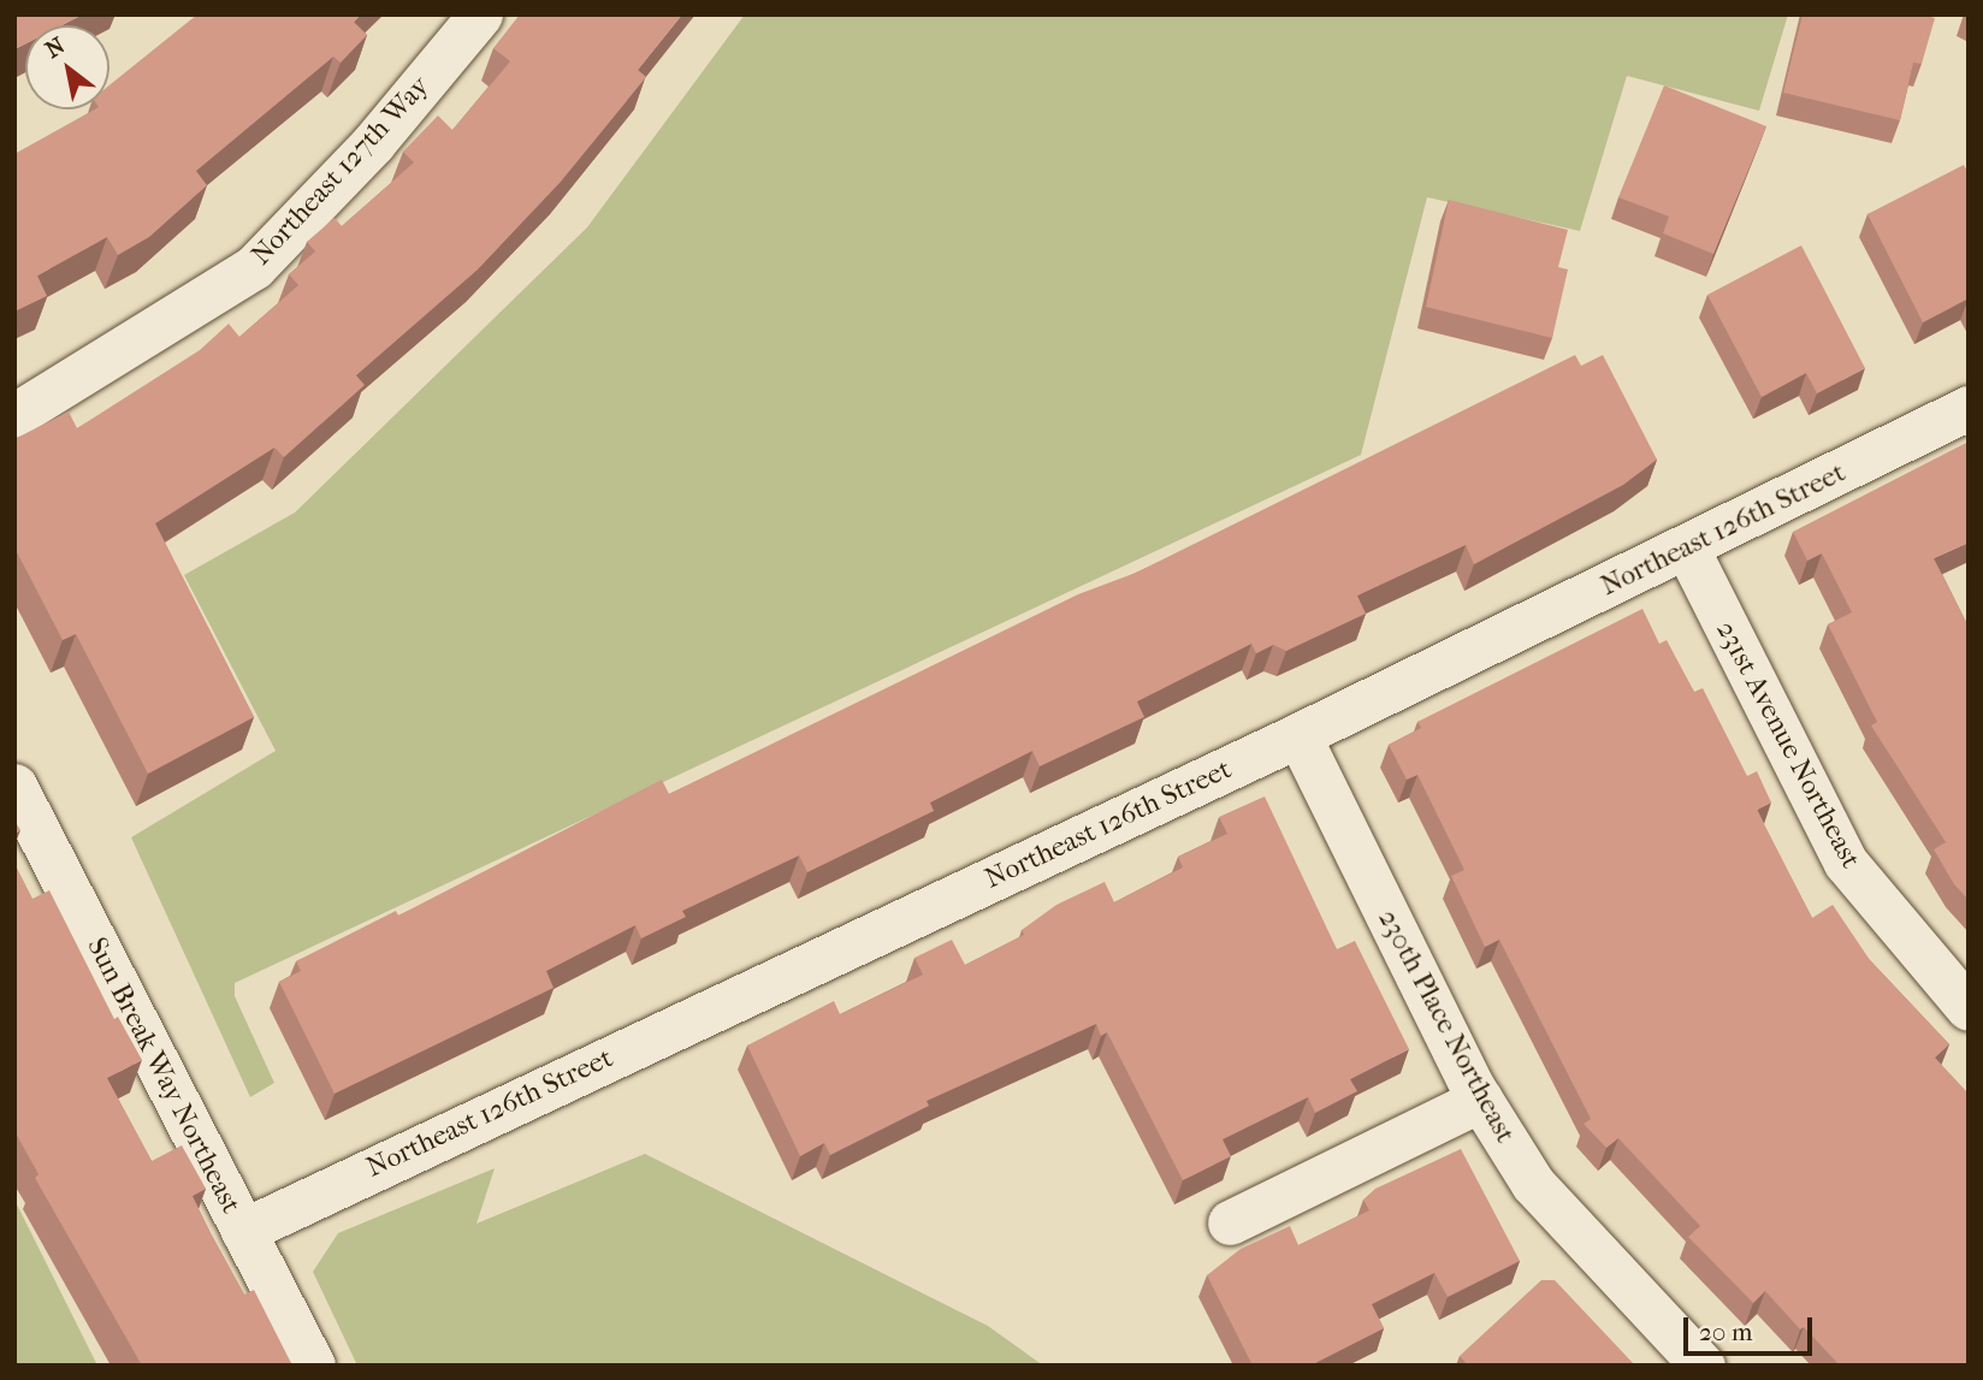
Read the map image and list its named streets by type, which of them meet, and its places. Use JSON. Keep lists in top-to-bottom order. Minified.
{"streets":{"street":["Northeast 127th Way","Northeast 126th Street","231st Avenue Northeast","230th Place Northeast","Sun Break Way Northeast"]},"crossings":[["Northeast 126th Street","231st Avenue Northeast"],["Northeast 126th Street","230th Place Northeast"],["Northeast 126th Street","Sun Break Way Northeast"]],"scale_bar":"20 m","north":"top left"}
